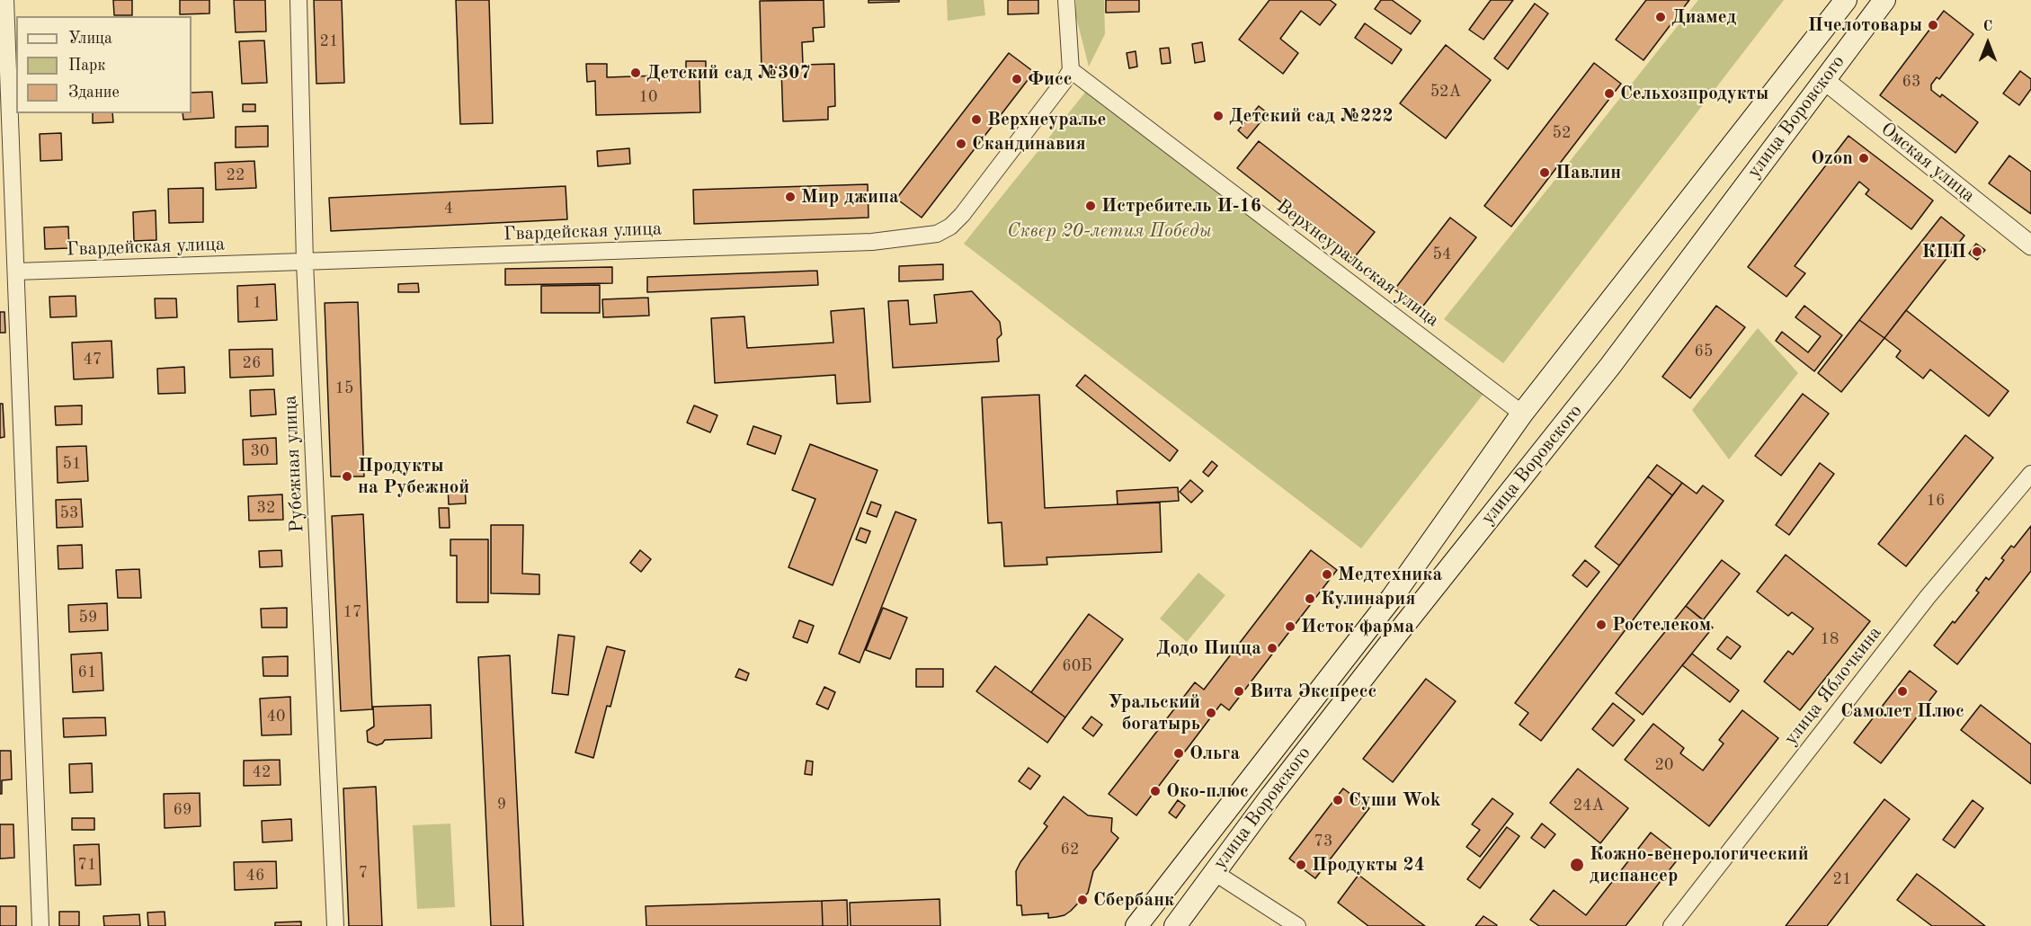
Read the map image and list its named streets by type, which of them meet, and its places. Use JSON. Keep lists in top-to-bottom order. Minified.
{"streets":{"main road":["улица Воровского"],"street":["Омская улица","Гвардейская улица","Верхнеуральская улица","Рубежная улица","улица Яблочкина"]},"crossings":[["улица Воровского","Омская улица"],["улица Воровского","Верхнеуральская улица"],["Гвардейская улица","Верхнеуральская улица"],["Гвардейская улица","Рубежная улица"]],"parks":["Сквер 20-летия Победы"],"places":["Диамед","Пчелотовары","Детский сад №307","Фисс","Сельхозпродукты","Детский сад №222","Верхнеуралье","Скандинавия","Ozon","Павлин","Мир джипа","Истребитель И-16","КПП","Продукты на Рубежной","Медтехника","Кулинария","Ростелеком","Исток фарма","Додо Пицца","Вита Экспресс","Самолет Плюс","Уральский богатырь","Ольга","Око-плюс","Суши Wok","Продукты 24","Кожно-венерологический диспансер","Сбербанк"],"house_numbers":["21","63","52А","10","52","22","4","54","1","65","47","26","15","30","51","16","32","53","17","59","18","60Б","61","40","20","42","9","24А","69","73","62","71","7","46","21"],"legend":["Улица","Парк","Здание"],"north":"top"}
